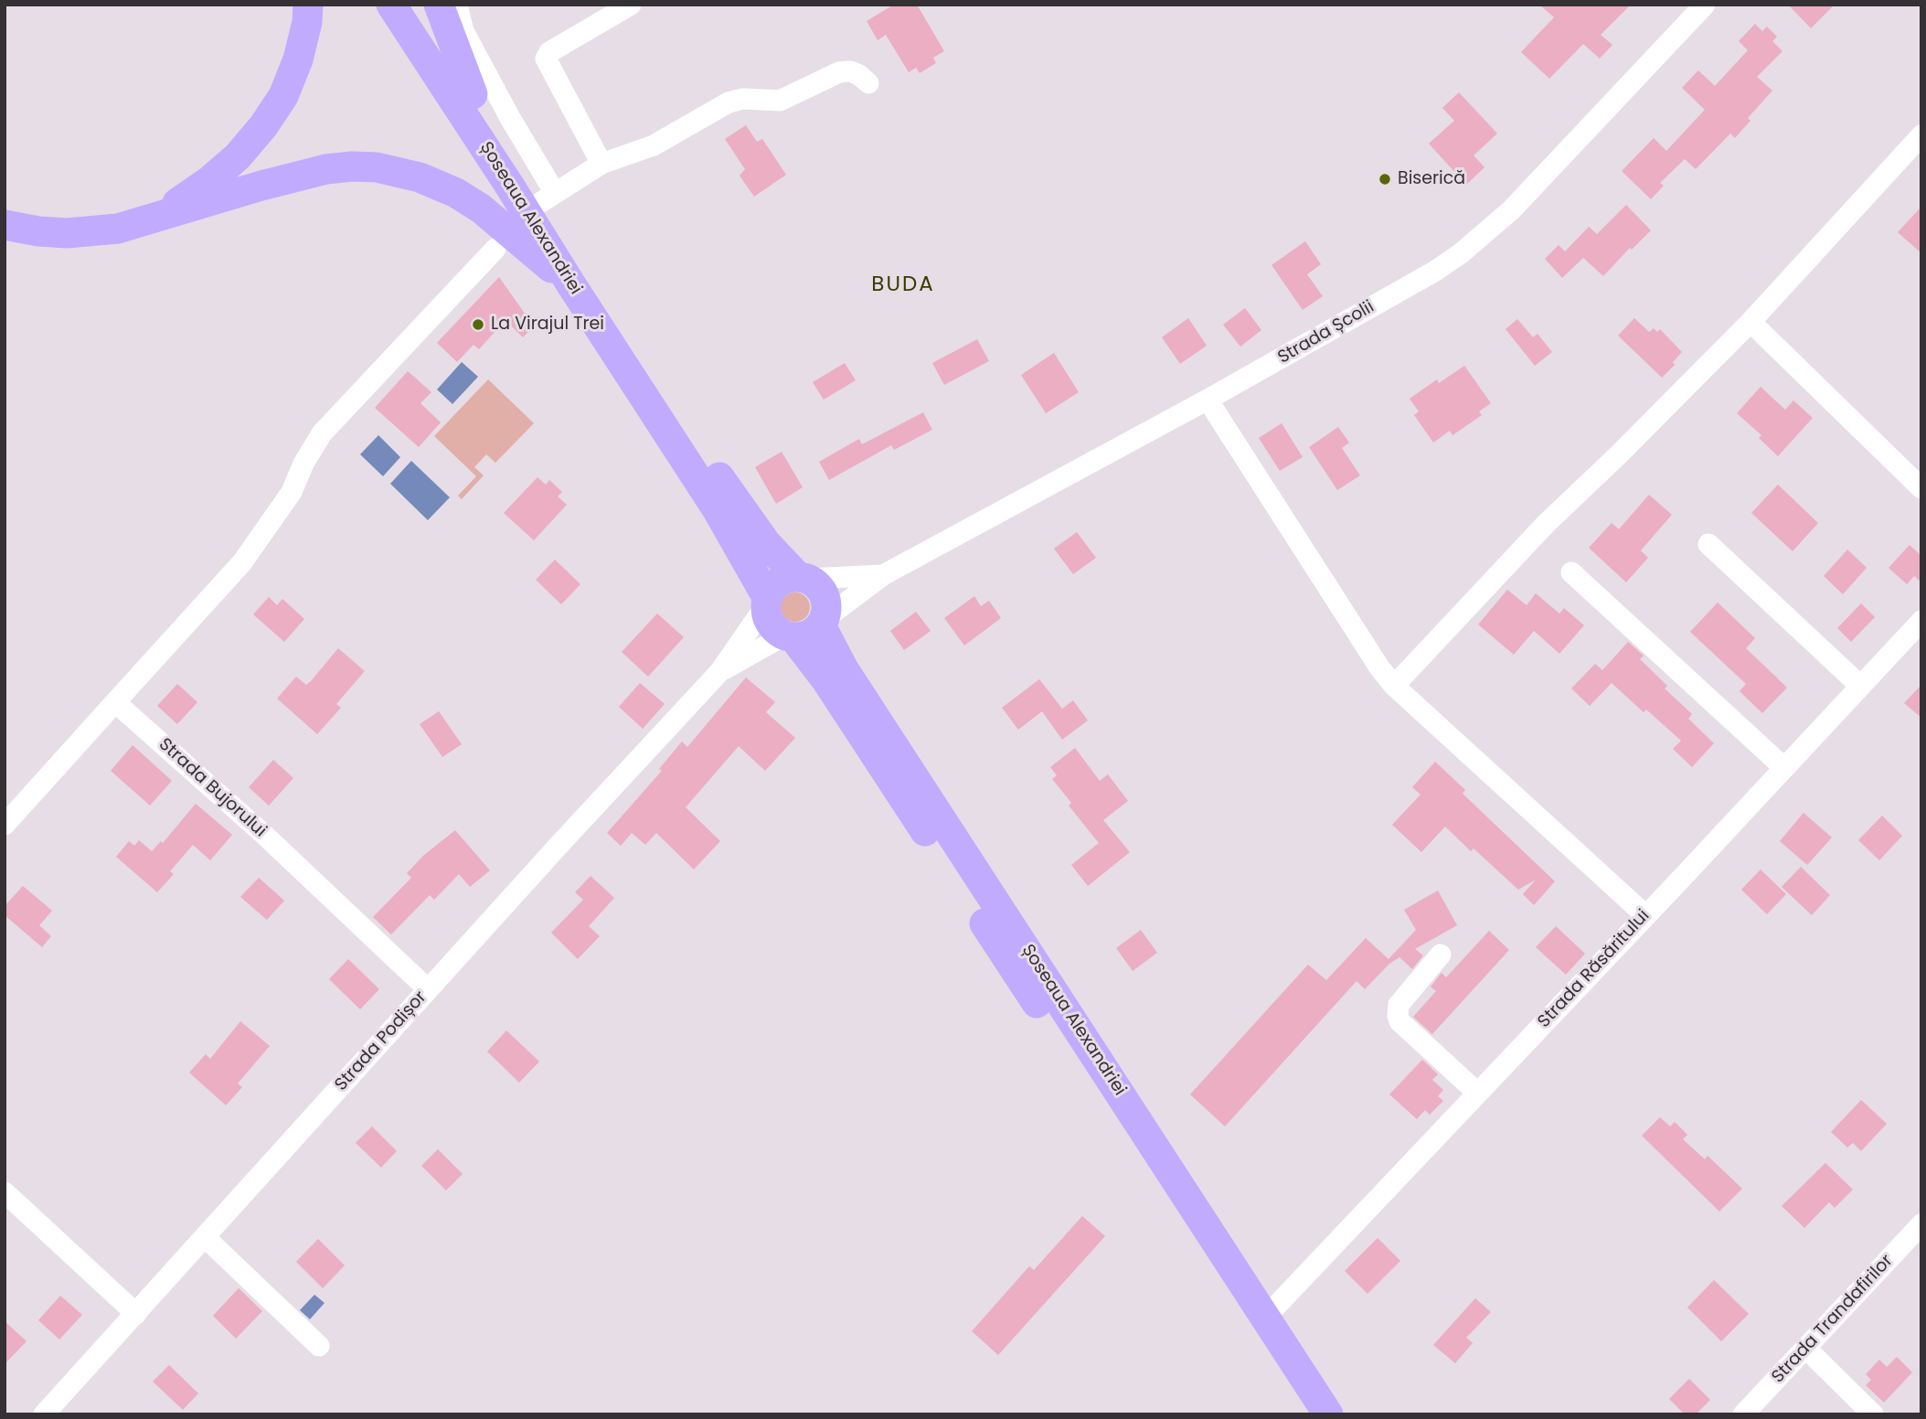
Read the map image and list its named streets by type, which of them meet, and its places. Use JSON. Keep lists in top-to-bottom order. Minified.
{"streets":{"highway":["Șoseaua Alexandriei"],"street":["Strada Școlii","Strada Bujorului","Strada Răsăritului","Strada Podișor","Strada Trandafirilor"]},"crossings":[["Șoseaua Alexandriei","Strada Școlii"],["Șoseaua Alexandriei","Strada Răsăritului"],["Șoseaua Alexandriei","Strada Podișor"],["Strada Școlii","Strada Podișor"],["Strada Bujorului","Strada Podișor"]],"districts":["BUDA"],"places":["Biserică","La Virajul Trei"]}
